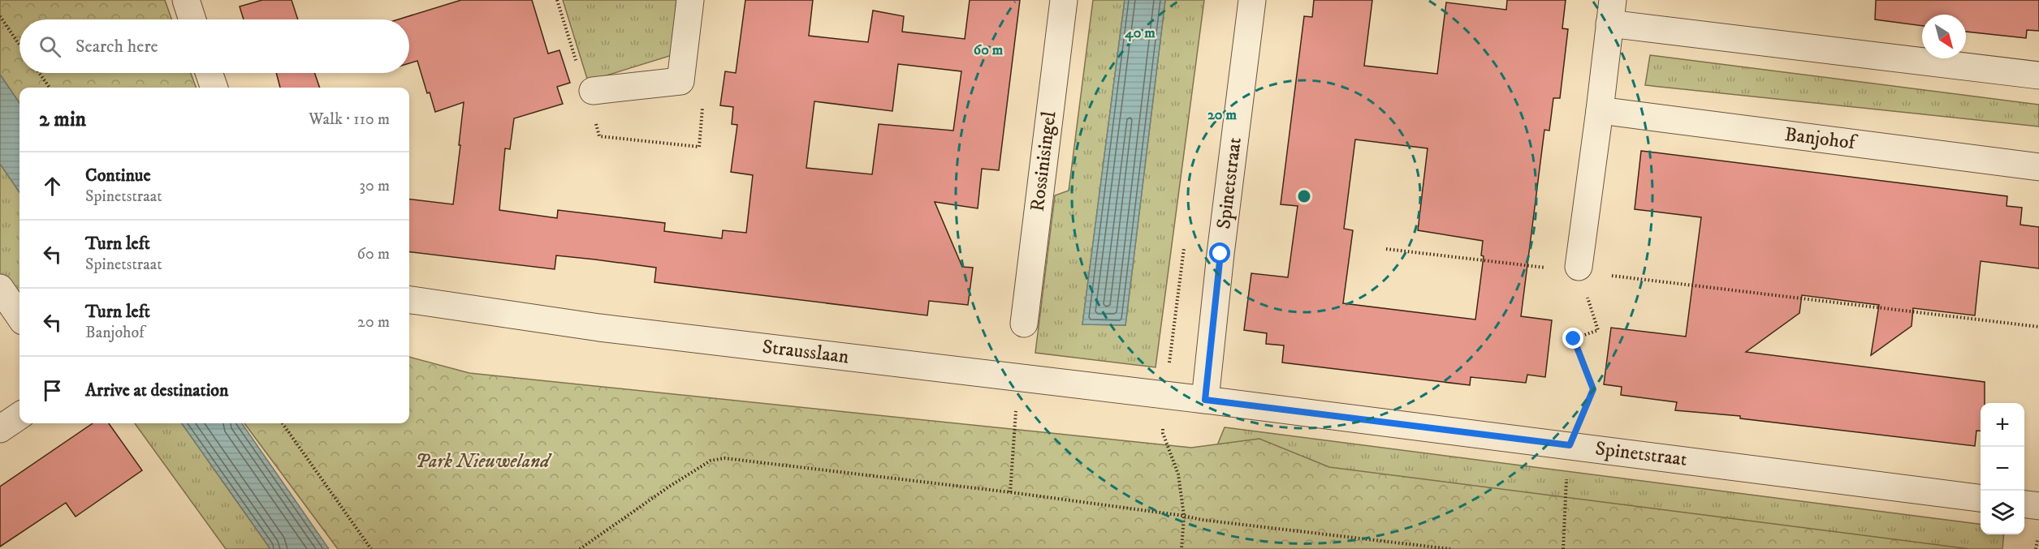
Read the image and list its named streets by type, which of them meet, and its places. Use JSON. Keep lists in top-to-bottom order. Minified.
{"streets":{"street":["Banjohof","Rossinisingel","Spinetstraat","Strausslaan"]},"crossings":[["Spinetstraat","Strausslaan"]],"parks":["Park Nieuweland"],"north":"bottom right","page":{"search":"Search here","heading":["2 min","Walk · 110 m"],"list":[["Continue","Spinetstraat","30 m"],["Turn left","Spinetstraat","60 m"],["Turn left","Banjohof","20 m"],"Arrive at destination"],"map_buttons":["+","−"]},"rings":["40 m","60 m","20 m"]}
